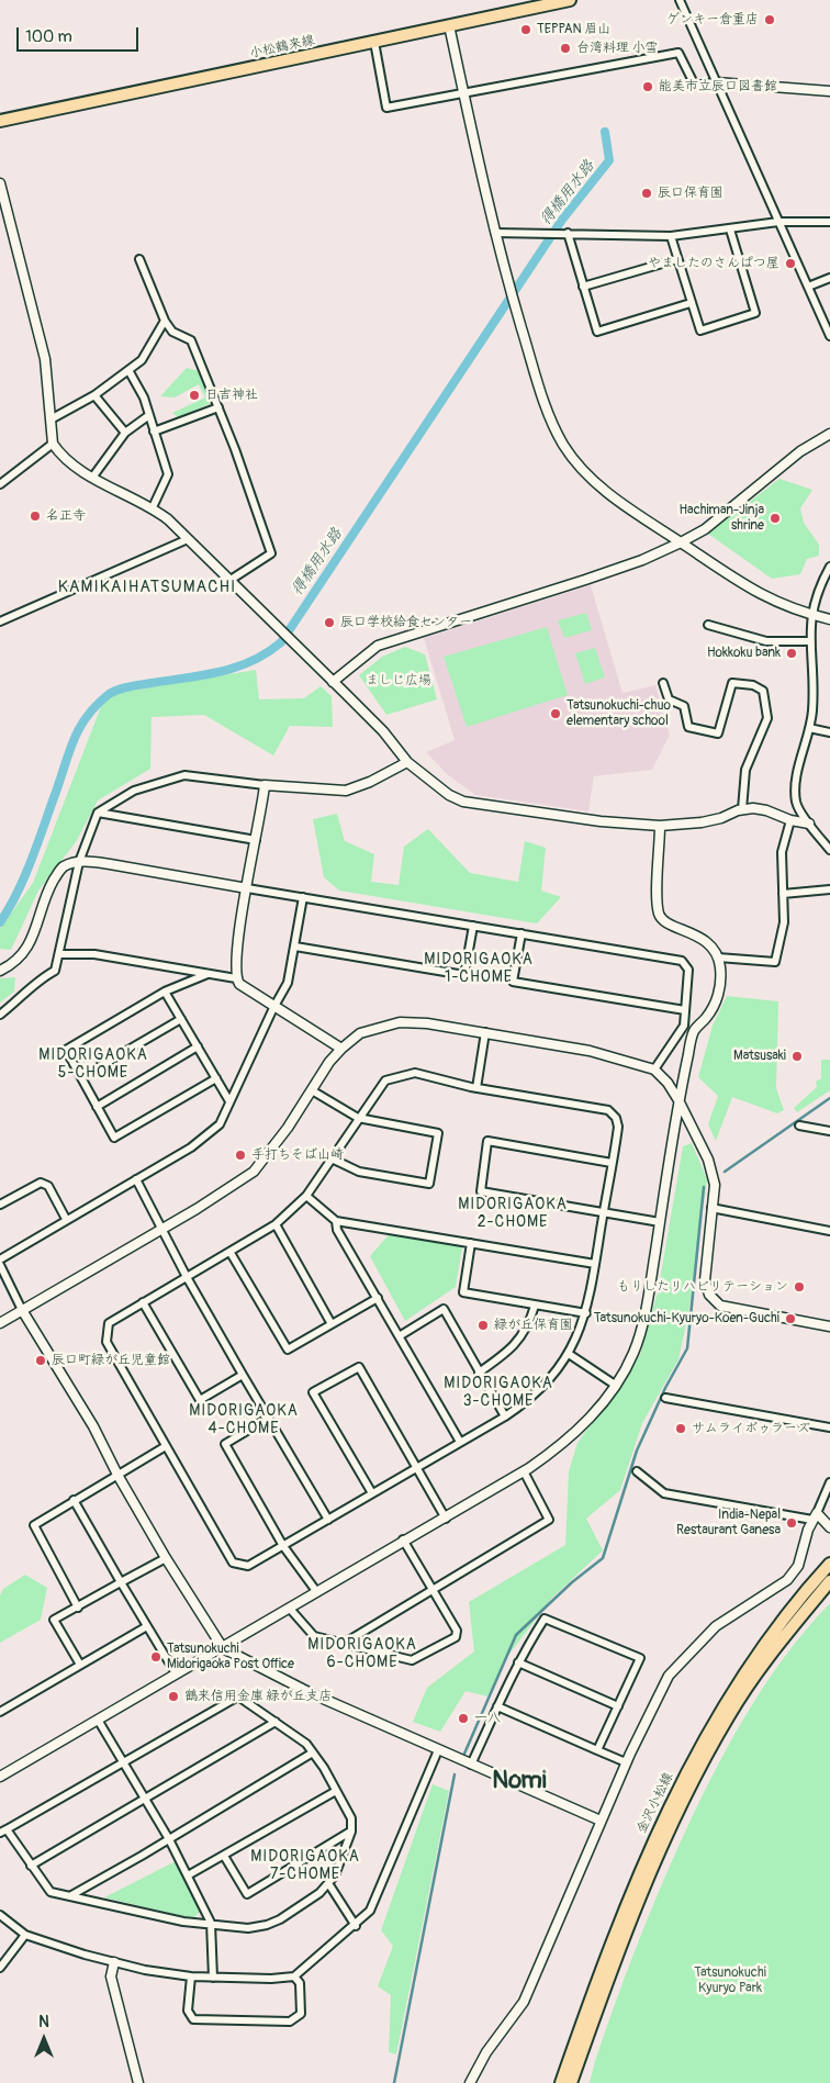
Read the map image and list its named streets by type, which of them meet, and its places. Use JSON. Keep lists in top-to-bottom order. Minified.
{"streets":{"main road":["小松鶴来線","金沢小松線"]},"districts":["KAMIKAIHATSUMACHI","MIDORIGAOKA 1-CHOME","MIDORIGAOKA 5-CHOME","MIDORIGAOKA 2-CHOME","MIDORIGAOKA 3-CHOME","MIDORIGAOKA 4-CHOME","MIDORIGAOKA 6-CHOME","Nomi","MIDORIGAOKA 7-CHOME"],"water":["得橋用水路"],"parks":["ましじ広場","Tatsunokuchi Kyuryo Park"],"places":["ゲンキー倉重店","TEPPAN 眉山","台湾料理 小雪","能美市立辰口図書館","辰口保育園","やましたのさんぱつ屋","日吉神社","名正寺","Hachiman-Jinja shrine","辰口学校給食センター","Hokkoku bank","Tatsunokuchi-chuo elementary school","Matsusaki","手打ちそば山崎","もりしたリハビリテーション","Tatsunokuchi-Kyuryo-Koen-Guchi","緑が丘保育園","辰口町緑が丘児童館","サムライボゥラーズ","India-Nepal Restaurant Ganesa","Tatsunokuchi Midorigaoka Post Office","鶴来信用金庫 緑が丘支店","一八"],"scale_bar":"100 m","north":"top"}
